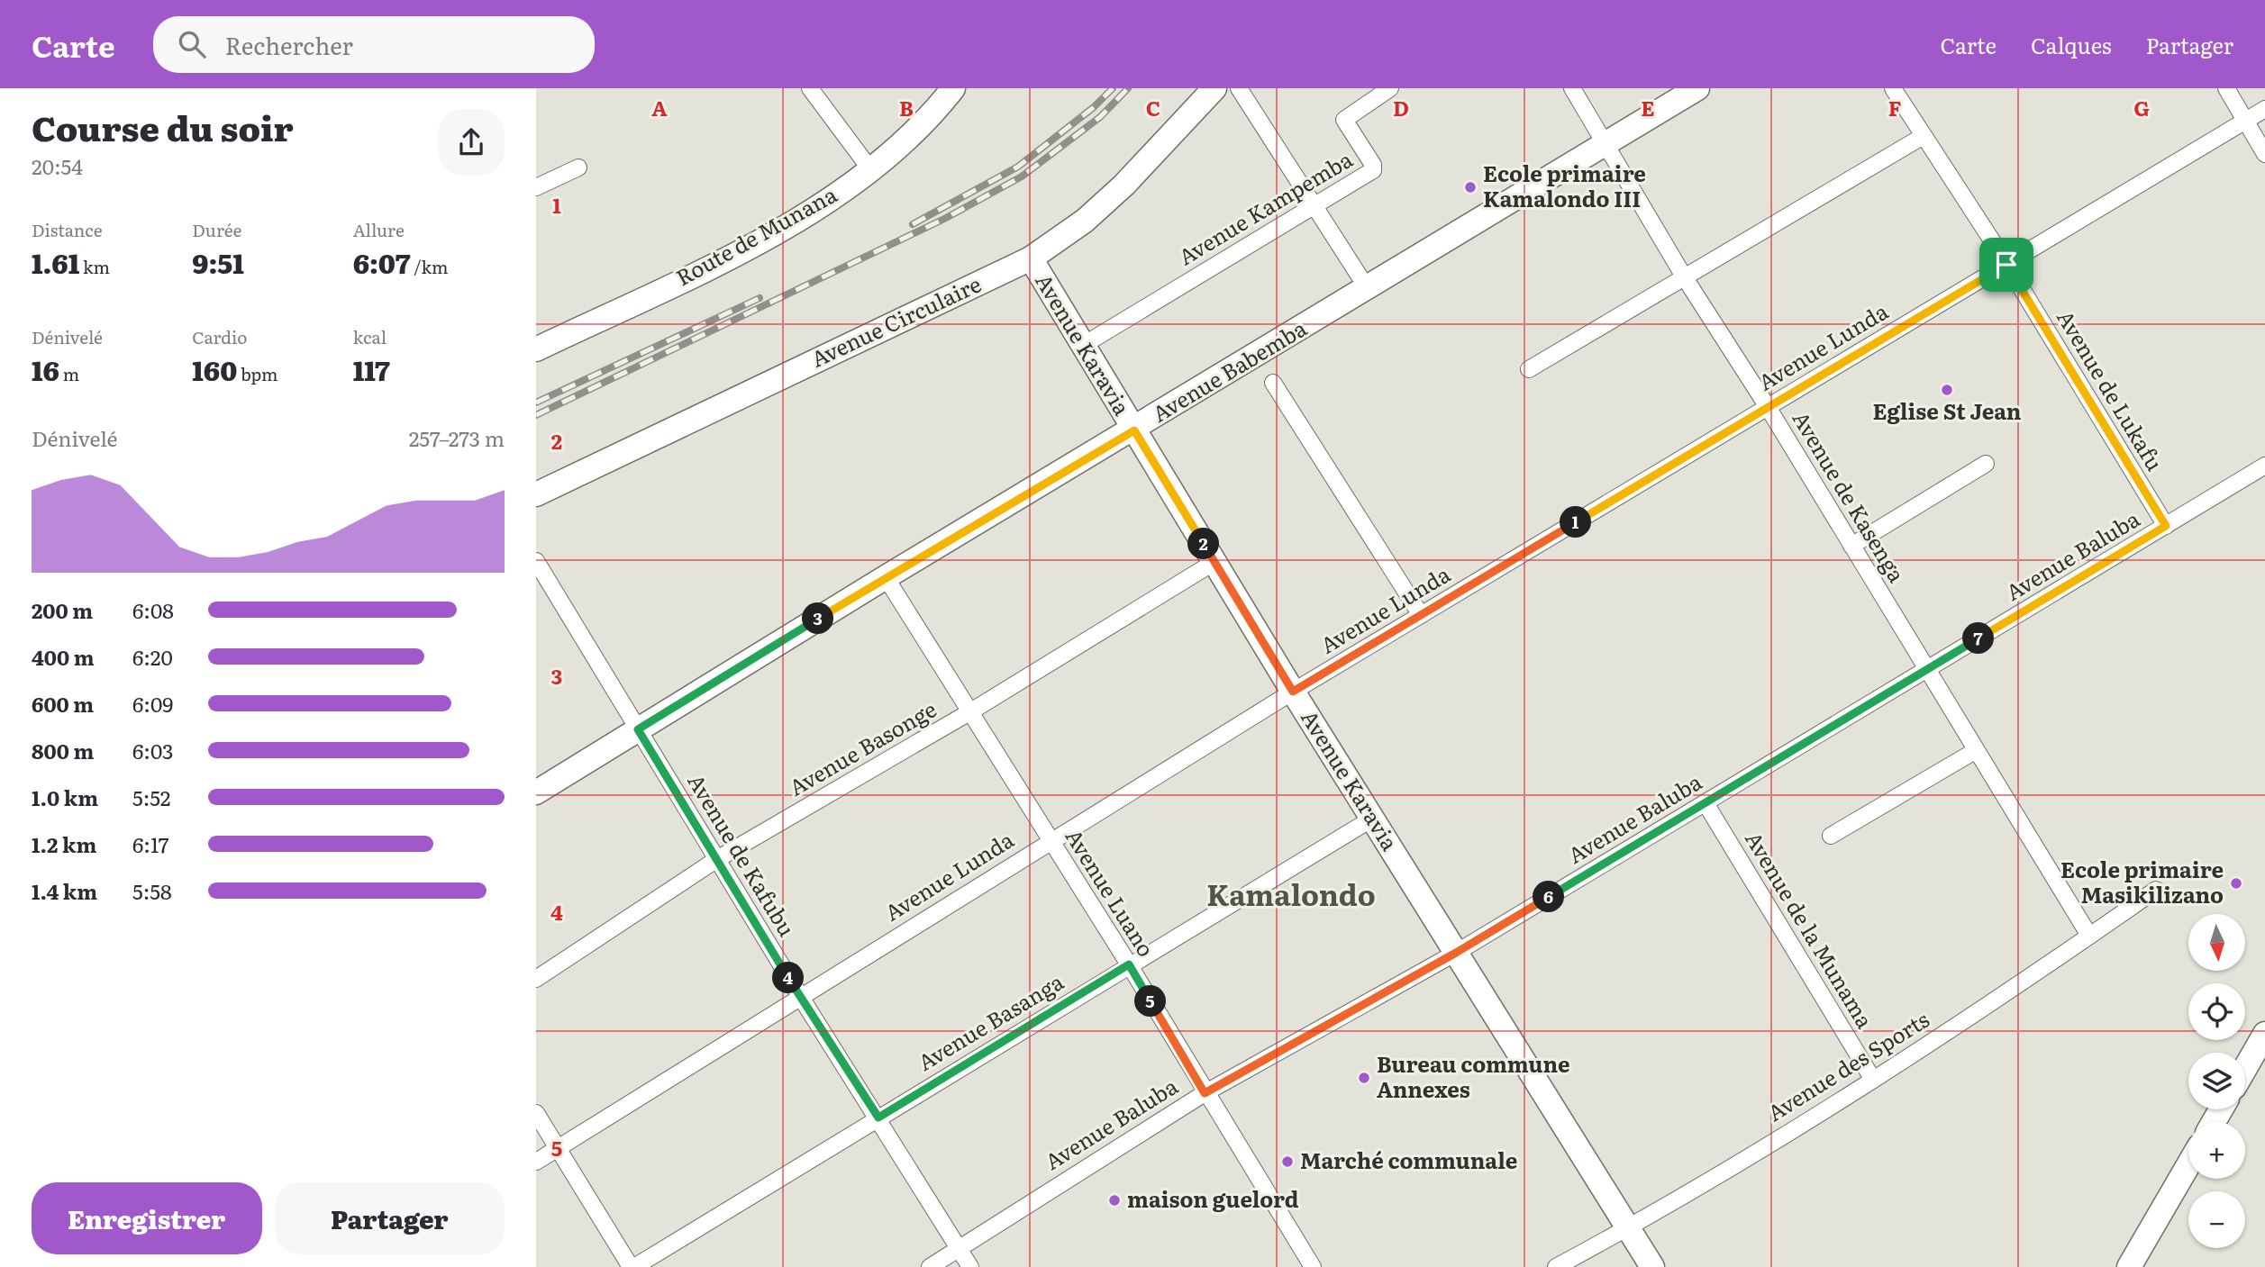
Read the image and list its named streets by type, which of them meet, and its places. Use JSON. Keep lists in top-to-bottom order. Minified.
{"streets":{"street":["Avenue Kampemba","Route de Munana","Avenue Circulaire","Avenue Karavia","Avenue Lunda","Avenue Babemba","Avenue de Lukafu","Avenue de Kasenga","Avenue Baluba","Avenue Basonge","Avenue de Kafubu","Avenue Luano","Avenue de la Munama","Avenue Basanga","Avenue des Sports"]},"crossings":[["Avenue Kampemba","Avenue Karavia"],["Avenue Circulaire","Avenue Karavia"],["Avenue Karavia","Avenue Lunda"],["Avenue Karavia","Avenue Babemba"],["Avenue Karavia","Avenue Baluba"],["Avenue Karavia","Avenue Basonge"],["Avenue Karavia","Avenue Basanga"],["Avenue Karavia","Avenue des Sports"],["Avenue Lunda","Avenue de Lukafu"],["Avenue Lunda","Avenue de Kasenga"],["Avenue Lunda","Avenue de Kafubu"],["Avenue Lunda","Avenue Luano"],["Avenue Babemba","Avenue de Kasenga"],["Avenue Babemba","Avenue de Kafubu"],["Avenue Babemba","Avenue Luano"],["Avenue de Lukafu","Avenue Baluba"],["Avenue de Kasenga","Avenue Baluba"],["Avenue de Kasenga","Avenue des Sports"],["Avenue Baluba","Avenue de Kafubu"],["Avenue Baluba","Avenue Luano"],["Avenue Baluba","Avenue de la Munama"],["Avenue Basonge","Avenue de Kafubu"],["Avenue Basonge","Avenue Luano"],["Avenue de Kafubu","Avenue Basanga"],["Avenue Luano","Avenue Basanga"],["Avenue de la Munama","Avenue des Sports"]],"districts":["Kamalondo"],"places":["Ecole primaire Kamalondo III","Eglise St Jean","Ecole primaire Masikilizano","Bureau commune Annexes","Marché communale","maison guelord"],"north":"bottom","page":{"header":"Carte","search":"Rechercher","nav":["Carte","Calques","Partager"],"heading":["Course du soir","20:54"],"stats":[["Distance","1.61 km"],["Durée","9:51"],["Allure","6:07 /km"],["Dénivelé","16 m"],["Cardio","160 bpm"],["kcal","117"]],"chart":["Dénivelé","257–273 m"],"pins":["1","2","3","7","6","4","5"],"list":[{"name":"200 m","note":"6:08"},{"name":"400 m","note":"6:20"},{"name":"600 m","note":"6:09"},{"name":"800 m","note":"6:03"},{"name":"1.0 km","note":"5:52"},{"name":"1.2 km","note":"6:17"},{"name":"1.4 km","note":"5:58"}],"map_buttons":["+","−"],"buttons":["Enregistrer","Partager"]},"grid":{"columns":["A","B","C","D","E","F","G"],"rows":["1","2","3","4","5"]}}
